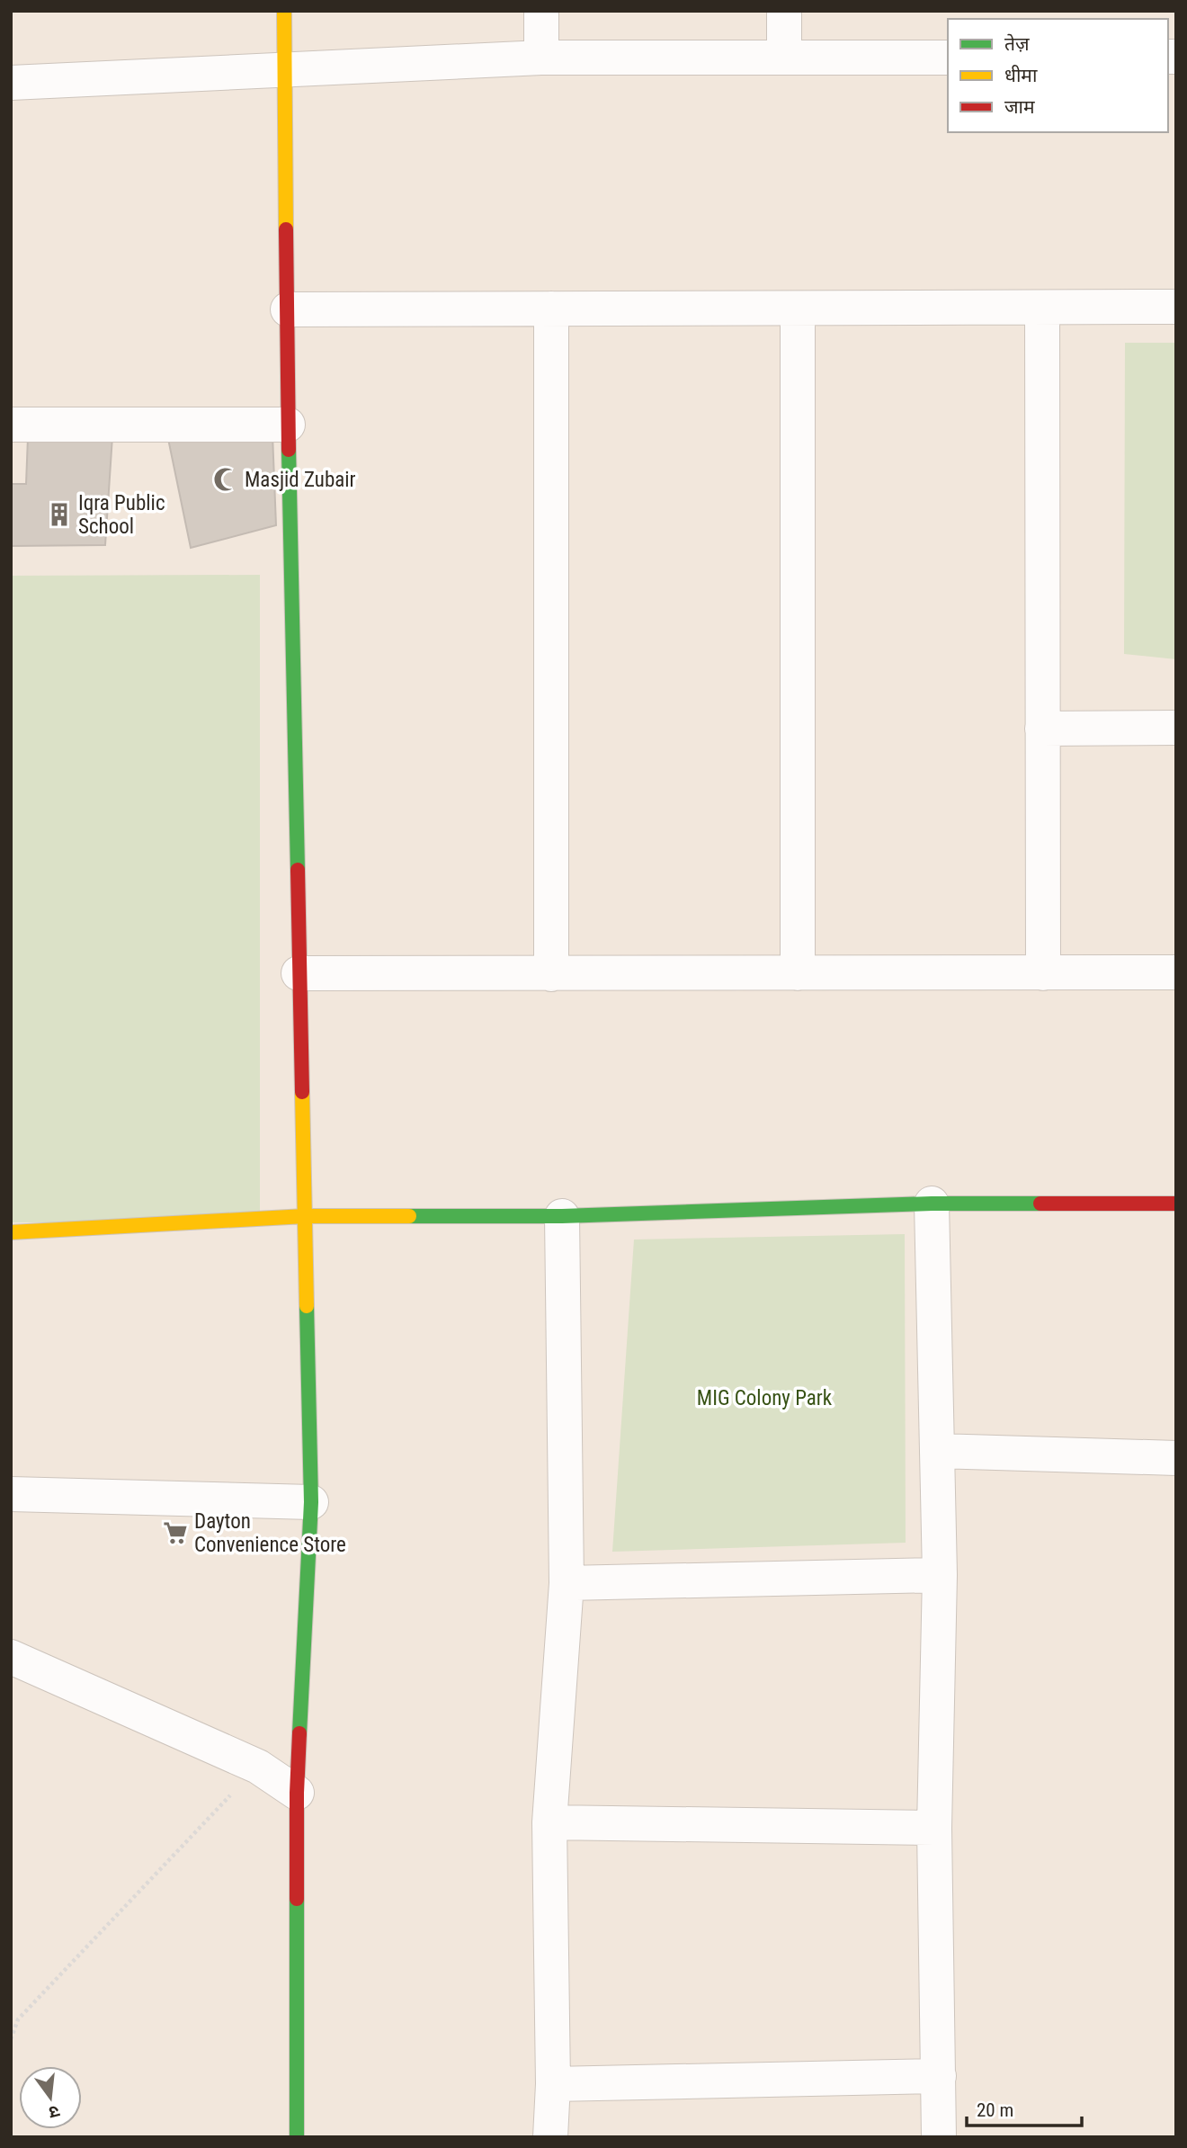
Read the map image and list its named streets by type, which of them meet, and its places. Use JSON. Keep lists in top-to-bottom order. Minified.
{"parks":["MIG Colony Park"],"places":{"mosque":["Masjid Zubair"],"building":["Iqra Public School"],"supermarket":["Dayton Convenience Store"]},"legend":["तेज़","धीमा","जाम"],"scale_bar":"20 m","north":"bottom"}
